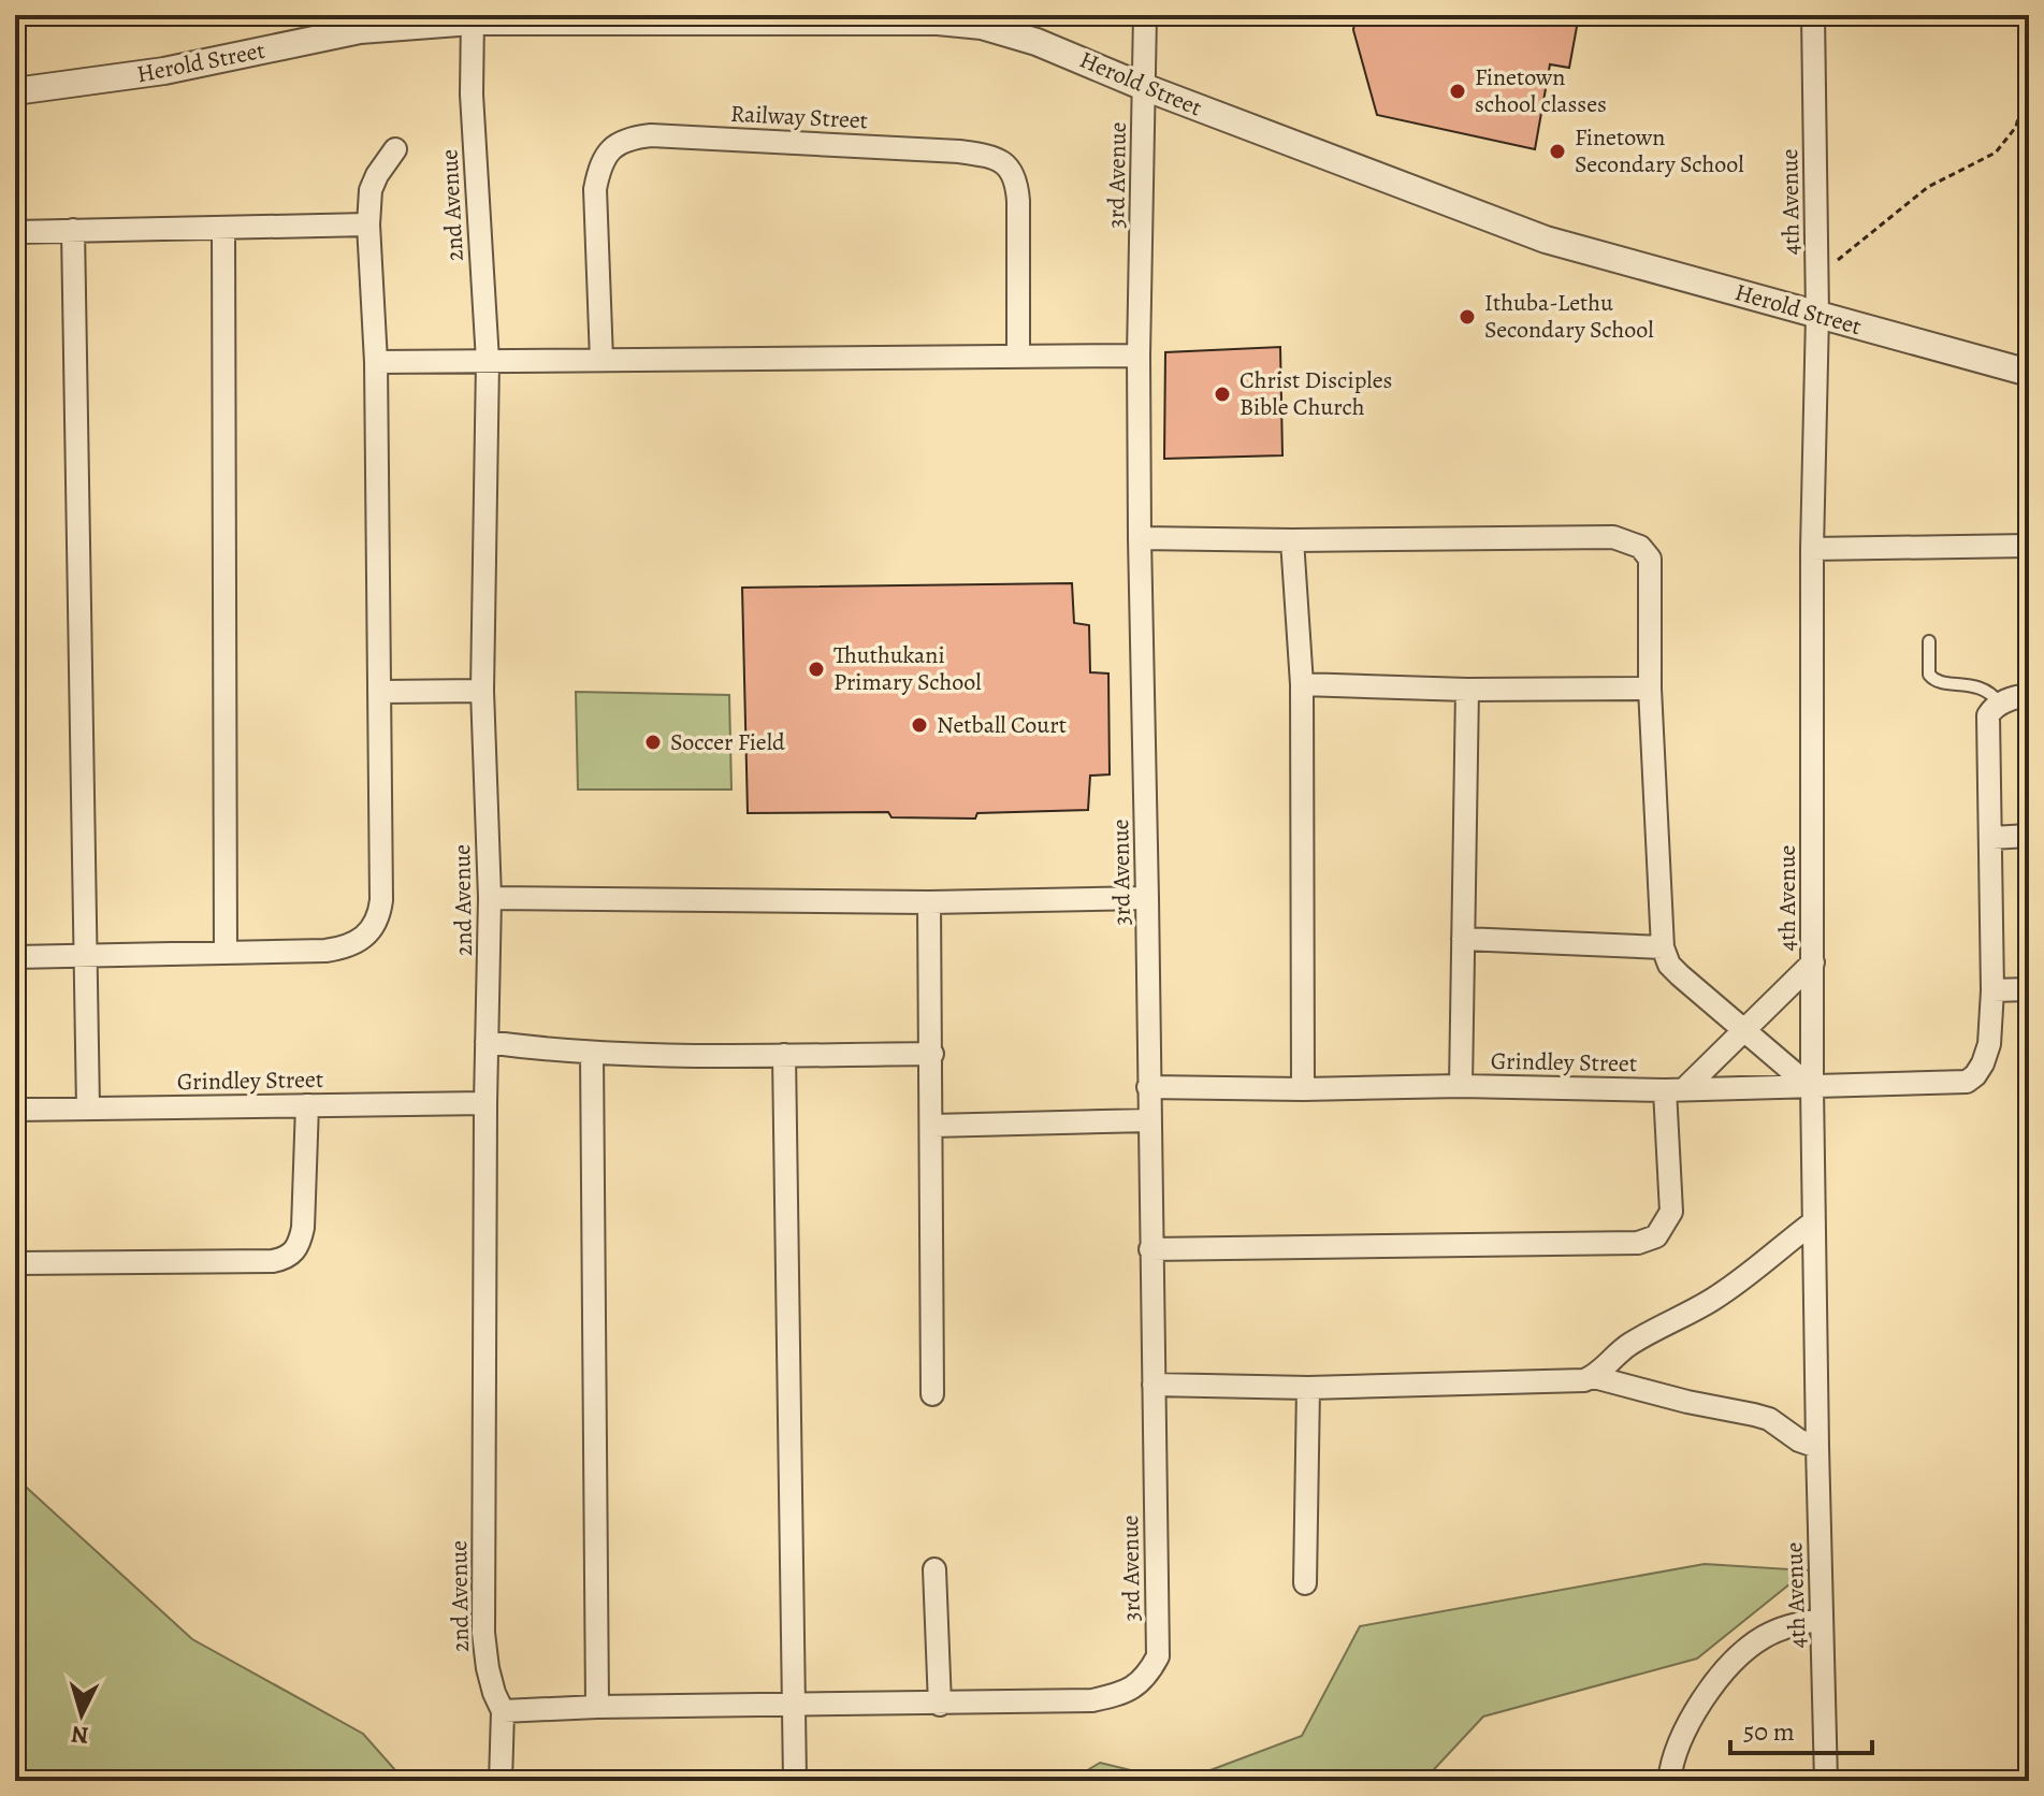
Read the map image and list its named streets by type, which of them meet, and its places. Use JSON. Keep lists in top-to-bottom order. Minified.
{"streets":{"street":["Herold Street","Railway Street","3rd Avenue","4th Avenue","2nd Avenue","Grindley Street"]},"crossings":[["Herold Street","3rd Avenue"],["Herold Street","4th Avenue"],["Herold Street","2nd Avenue"],["3rd Avenue","Grindley Street"],["4th Avenue","Grindley Street"],["2nd Avenue","Grindley Street"]],"places":["Finetown school classes","Finetown Secondary School","Ithuba-Lethu Secondary School","Christ Disciples Bible Church","Thuthukani Primary School","Netball Court","Soccer Field"],"scale_bar":"50 m","north":"bottom"}
